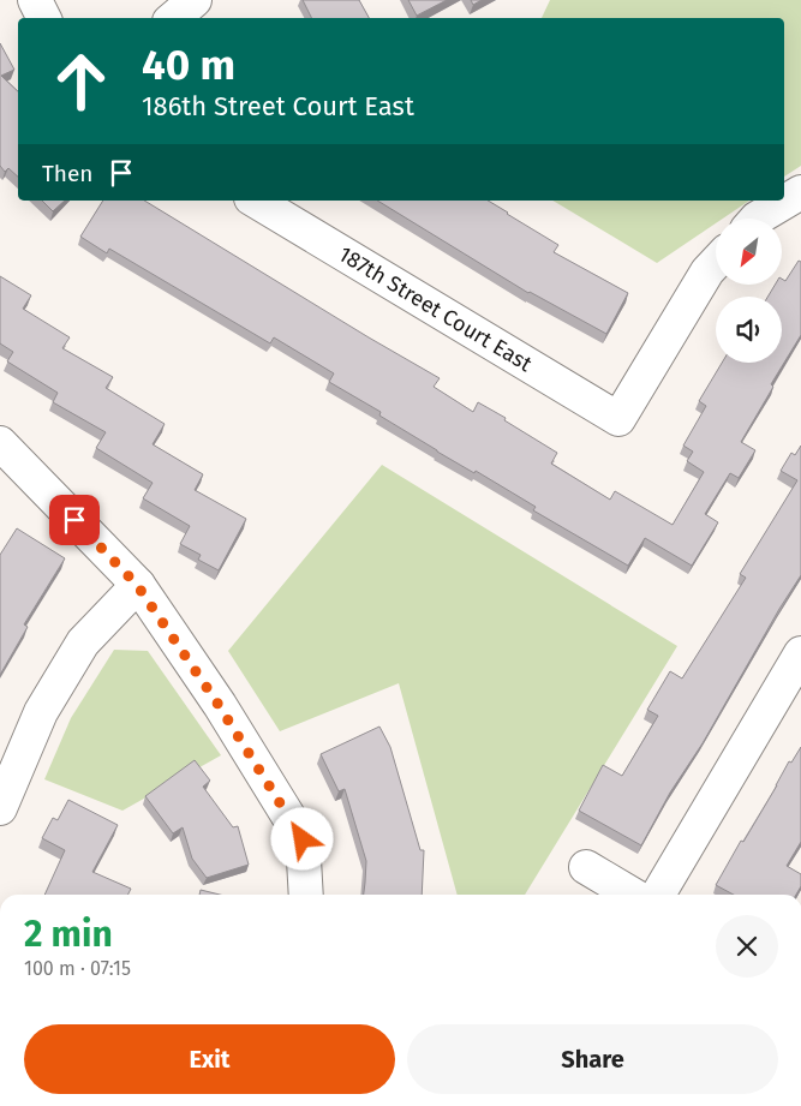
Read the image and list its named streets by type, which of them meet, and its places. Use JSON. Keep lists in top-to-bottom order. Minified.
{"streets":{"street":["187th Street Court East"]},"north":"bottom left","page":{"turn":["40 m","186th Street Court East"],"then":"Then","heading":["2 min","100 m · 07:15"],"buttons":["Exit","Share"]}}
